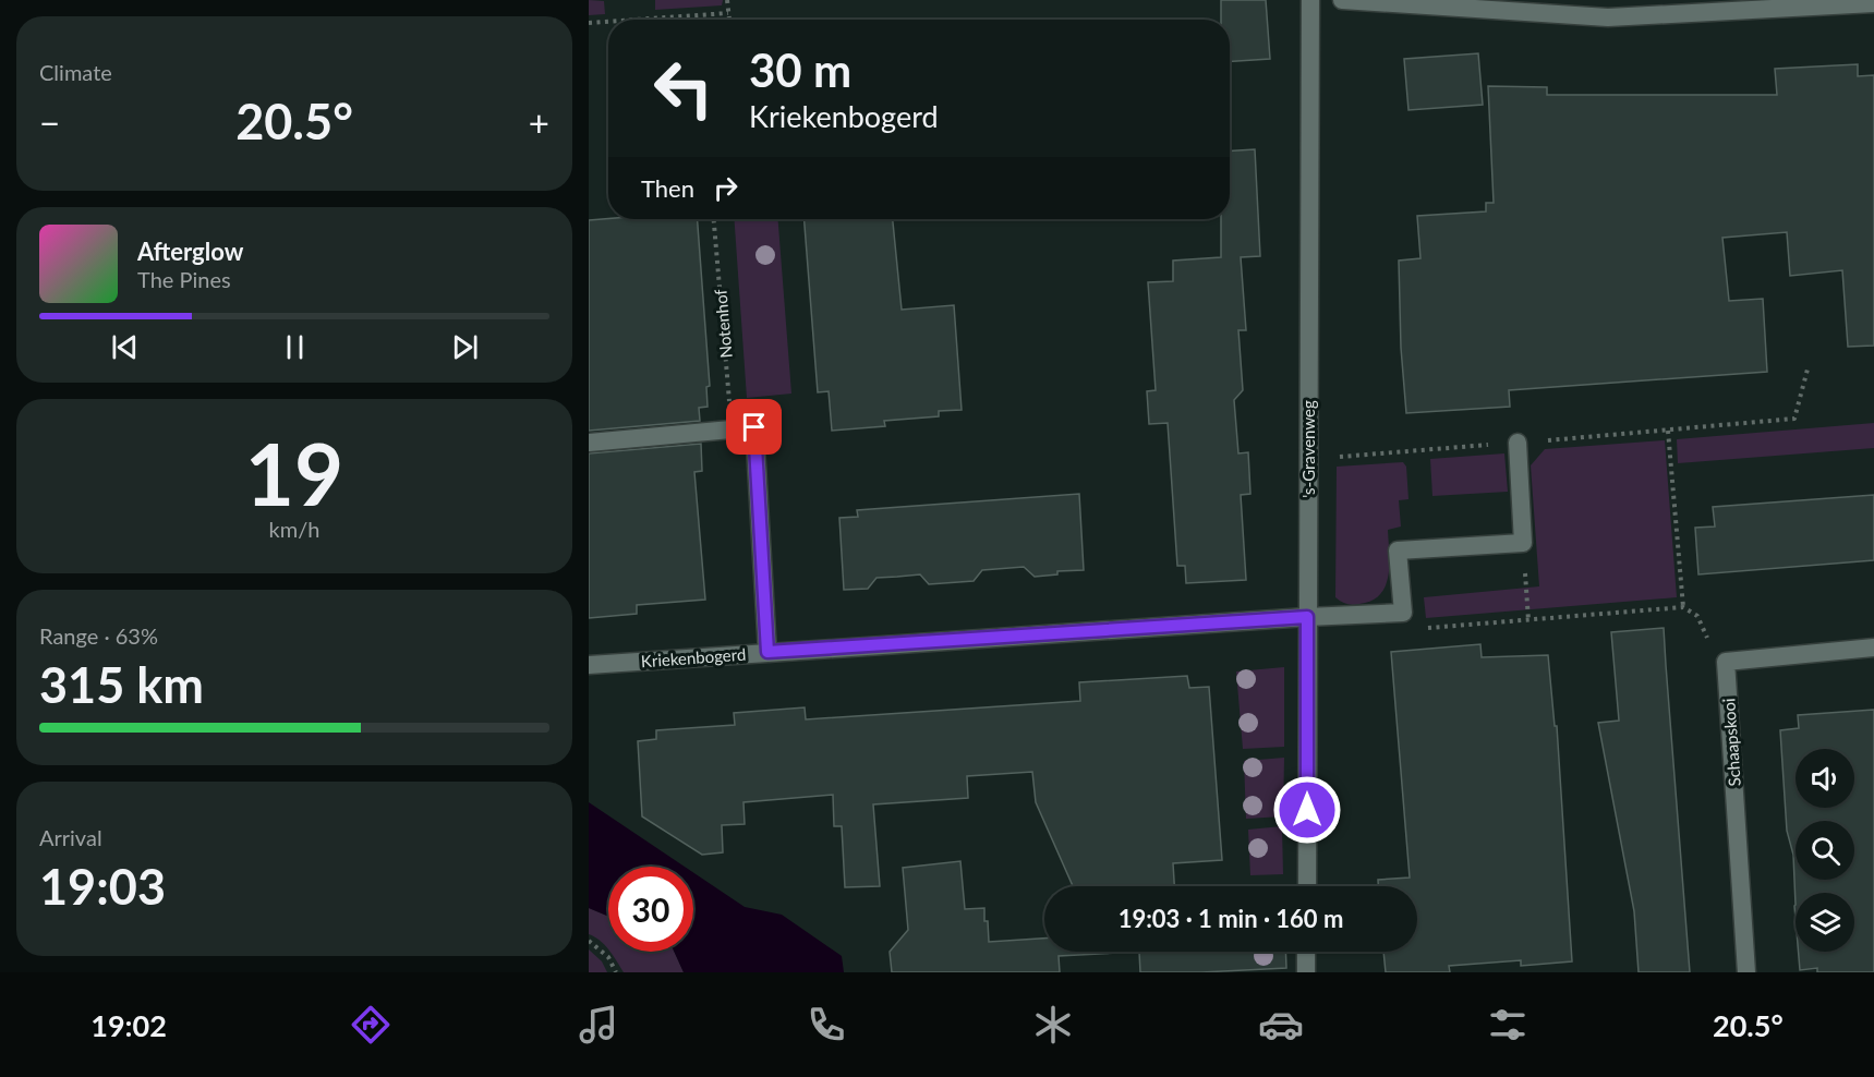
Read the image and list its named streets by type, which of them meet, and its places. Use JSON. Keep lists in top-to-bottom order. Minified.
{"streets":{"street":["'s-Gravenweg","Kriekenbogerd","Schaapskooi"],"path":["Notenhof"]},"crossings":[["'s-Gravenweg","Kriekenbogerd"]],"page":{"tile":["Climate",["19","km/h"],["Range · 63%","315 km"],["Arrival","19:03"]],"turn":["30 m","Kriekenbogerd"],"heat":["−","20.5°","+"],"then":"Then","song":["Afterglow","The Pines"],"limit":"30","trip":"19:03 · 1 min · 160 m","tabs":["19:02","20.5°"]}}
